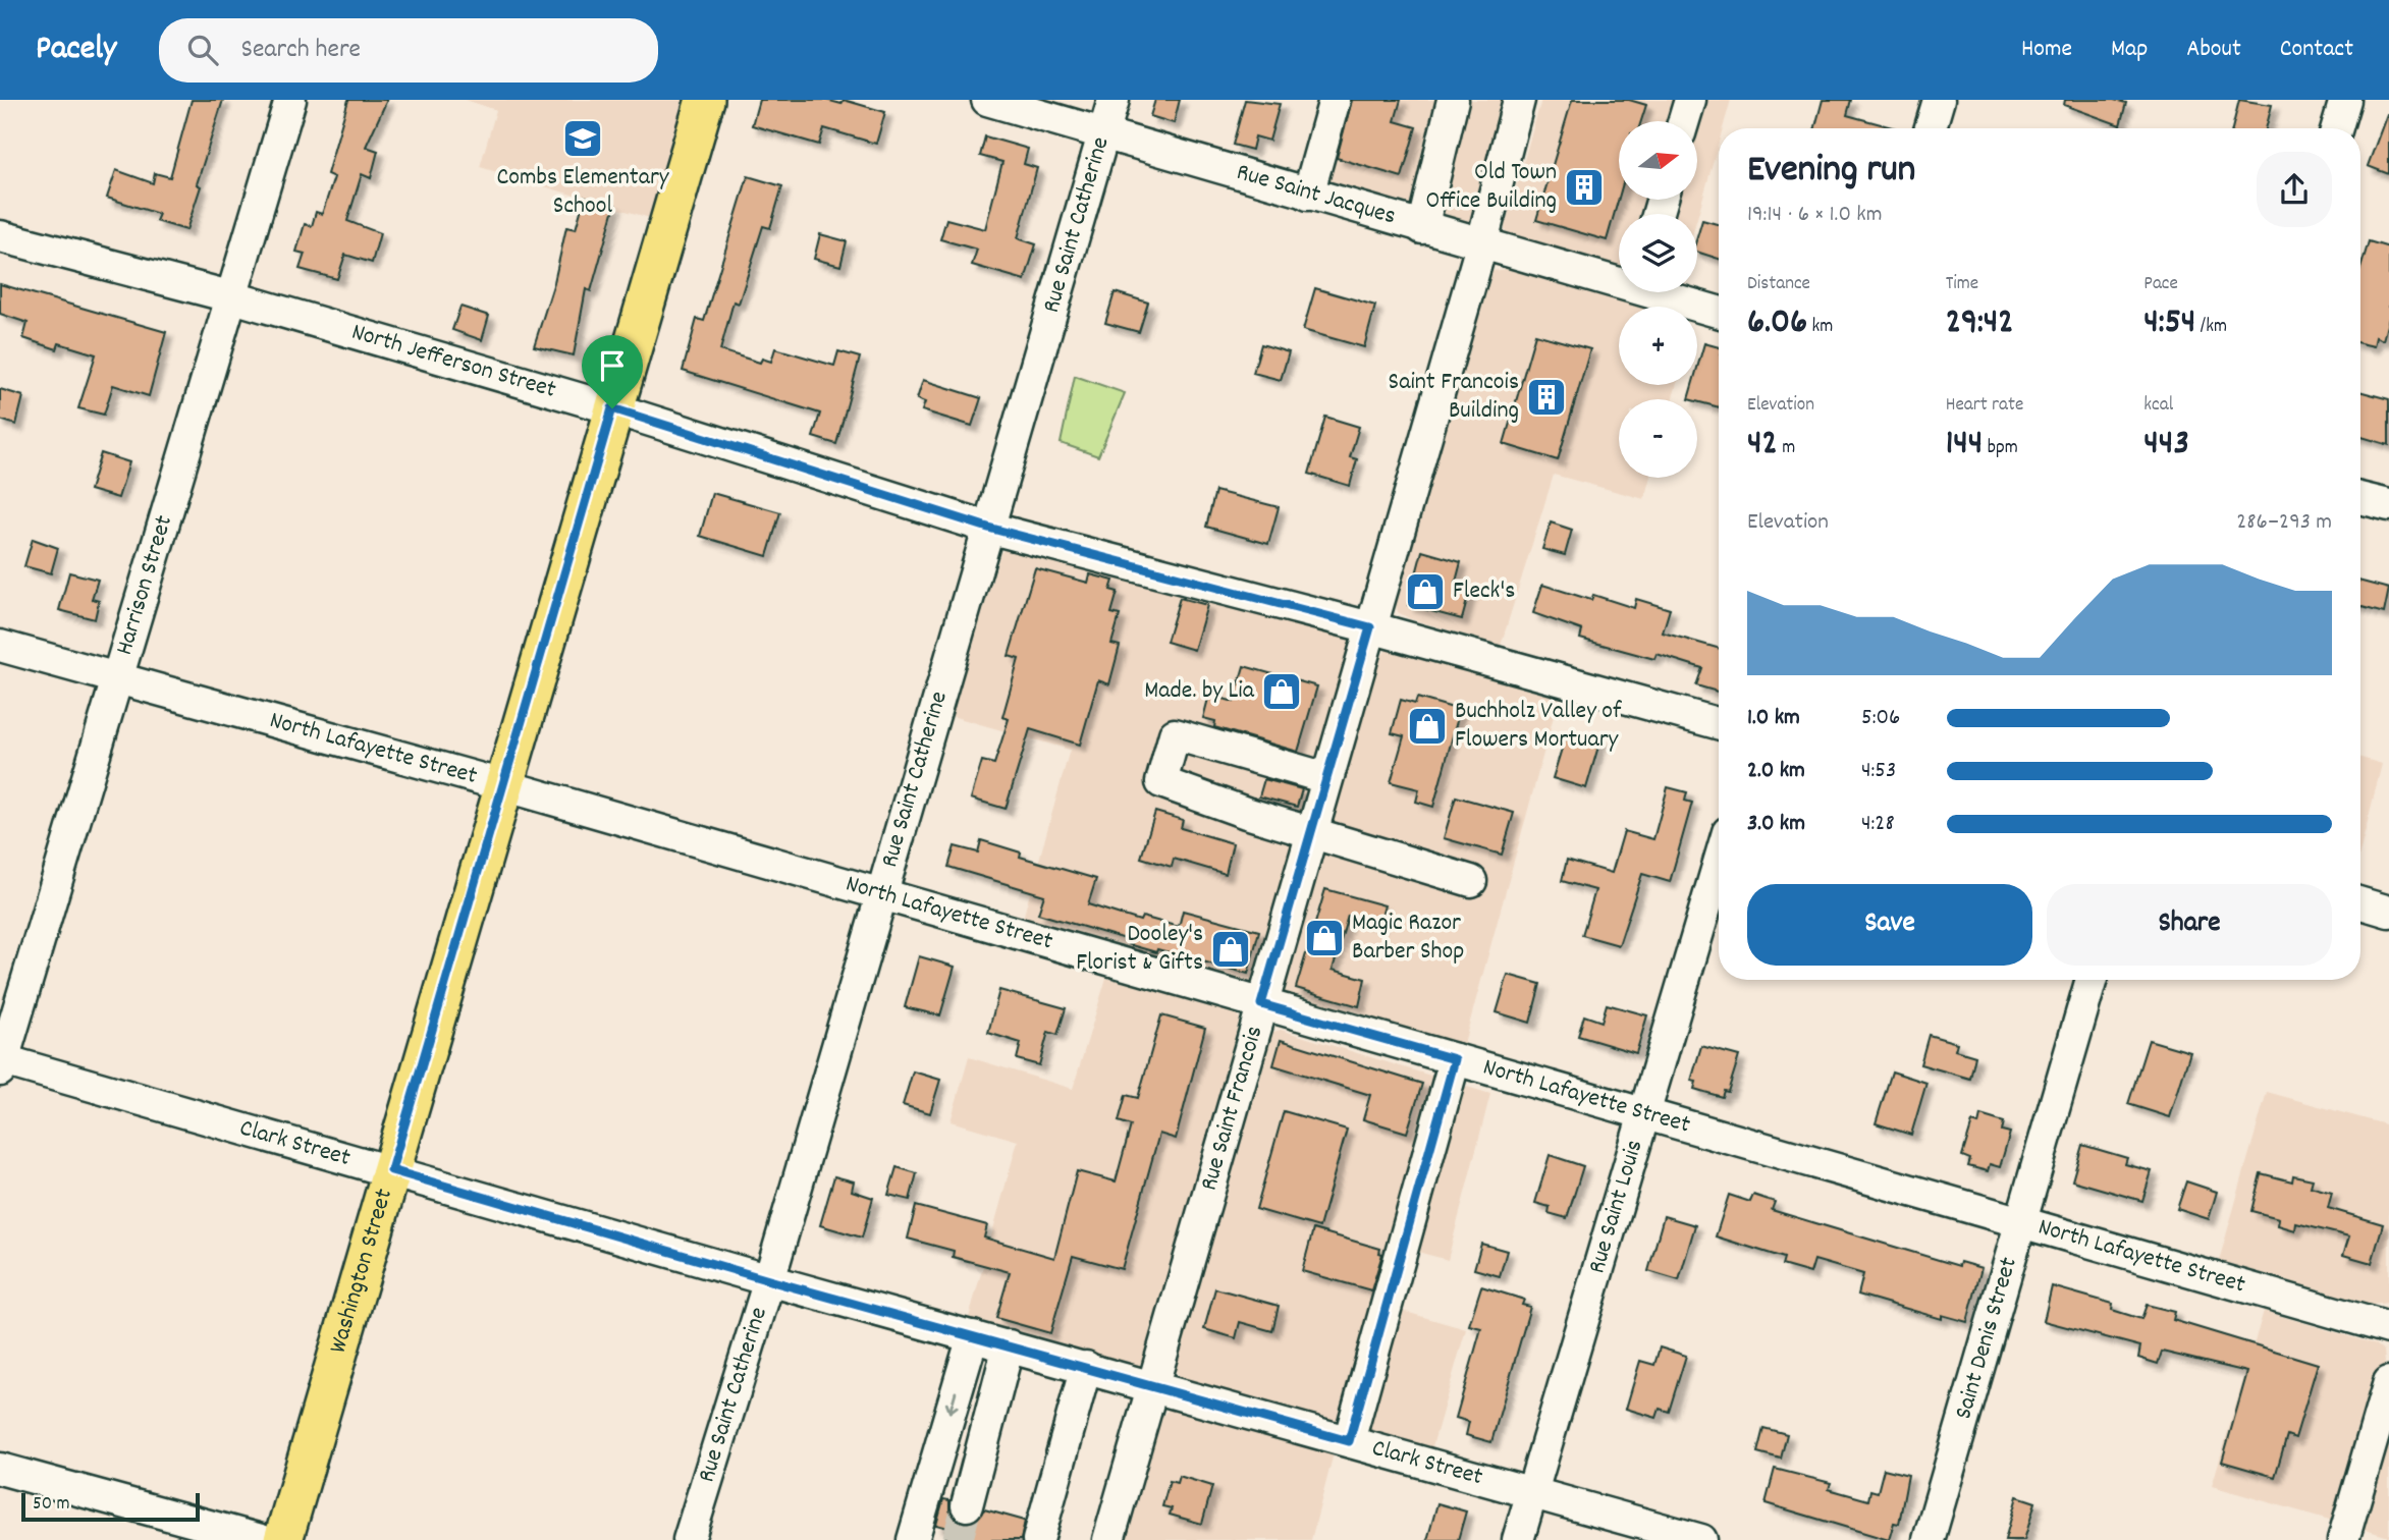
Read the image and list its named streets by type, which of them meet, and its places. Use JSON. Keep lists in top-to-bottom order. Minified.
{"streets":{"main road":["Washington Street"],"street":["Rue Saint Jacques","Rue Saint Catherine","North Jefferson Street","Harrison Street","North Lafayette Street","Rue Saint Francois","Clark Street","Rue Saint Louis","Saint Denis Street"]},"crossings":[["Rue Saint Jacques","Rue Saint Catherine"],["Rue Saint Jacques","Rue Saint Francois"],["Rue Saint Catherine","North Jefferson Street"],["Rue Saint Catherine","North Lafayette Street"],["Rue Saint Catherine","Clark Street"],["North Jefferson Street","Harrison Street"],["North Jefferson Street","Rue Saint Francois"],["North Jefferson Street","Washington Street"],["Harrison Street","North Lafayette Street"],["Harrison Street","Clark Street"],["North Lafayette Street","Rue Saint Francois"],["North Lafayette Street","Rue Saint Louis"],["North Lafayette Street","Washington Street"],["North Lafayette Street","Saint Denis Street"],["Rue Saint Francois","Clark Street"],["Clark Street","Rue Saint Louis"],["Clark Street","Washington Street"]],"places":{"school or university":["Combs Elementary School"],"building":["Old Town Office Building","Saint Francois Building"],"shop":["Fleck's","Made. by Lia","Buchholz Valley of Flowers Mortuary","Magic Razor Barber Shop","Dooley's Florist & Gifts"]},"scale_bar":"50 m","north":"right","page":{"header":"Pacely","search":"Search here","nav":["Home","Map","About","Contact"],"map_buttons":["+","−"],"heading":["Evening run","19:14 · 6 × 1.0 km"],"stats":[["Distance","6.06 km"],["Time","29:42"],["Pace","4:54 /km"],["Elevation","42 m"],["Heart rate","144 bpm"],["kcal","443"]],"chart":["Elevation","286–293 m"],"list":[{"name":"1.0 km","note":"5:06"},{"name":"2.0 km","note":"4:53"},{"name":"3.0 km","note":"4:28"}],"buttons":["Save","Share"],"scale":"50 m"}}
